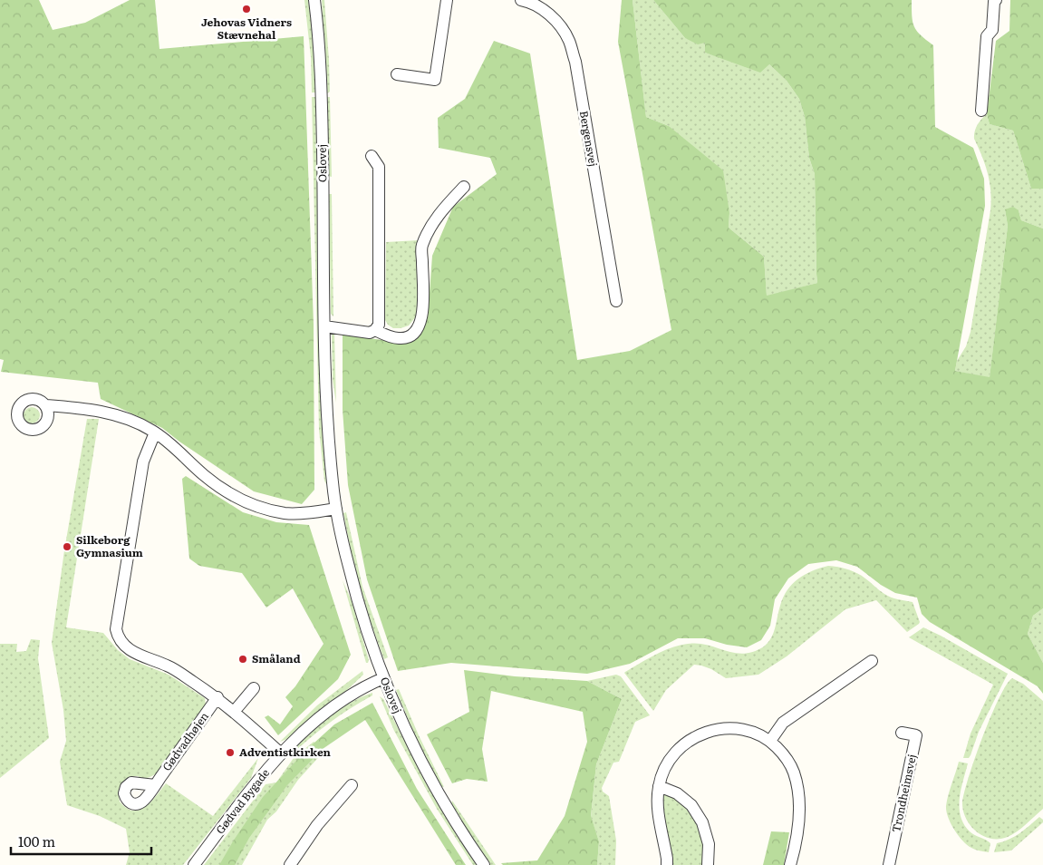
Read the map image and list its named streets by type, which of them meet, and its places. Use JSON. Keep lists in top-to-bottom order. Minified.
{"streets":{"street":["Bergensvej","Oslovej","Gødvadhøjen","Trondheimsvej","Gødvad Bygade"]},"crossings":[["Oslovej","Gødvad Bygade"]],"places":["Jehovas Vidners Stævnehal","Silkeborg Gymnasium","Småland","Adventistkirken"],"scale_bar":"100 m"}
